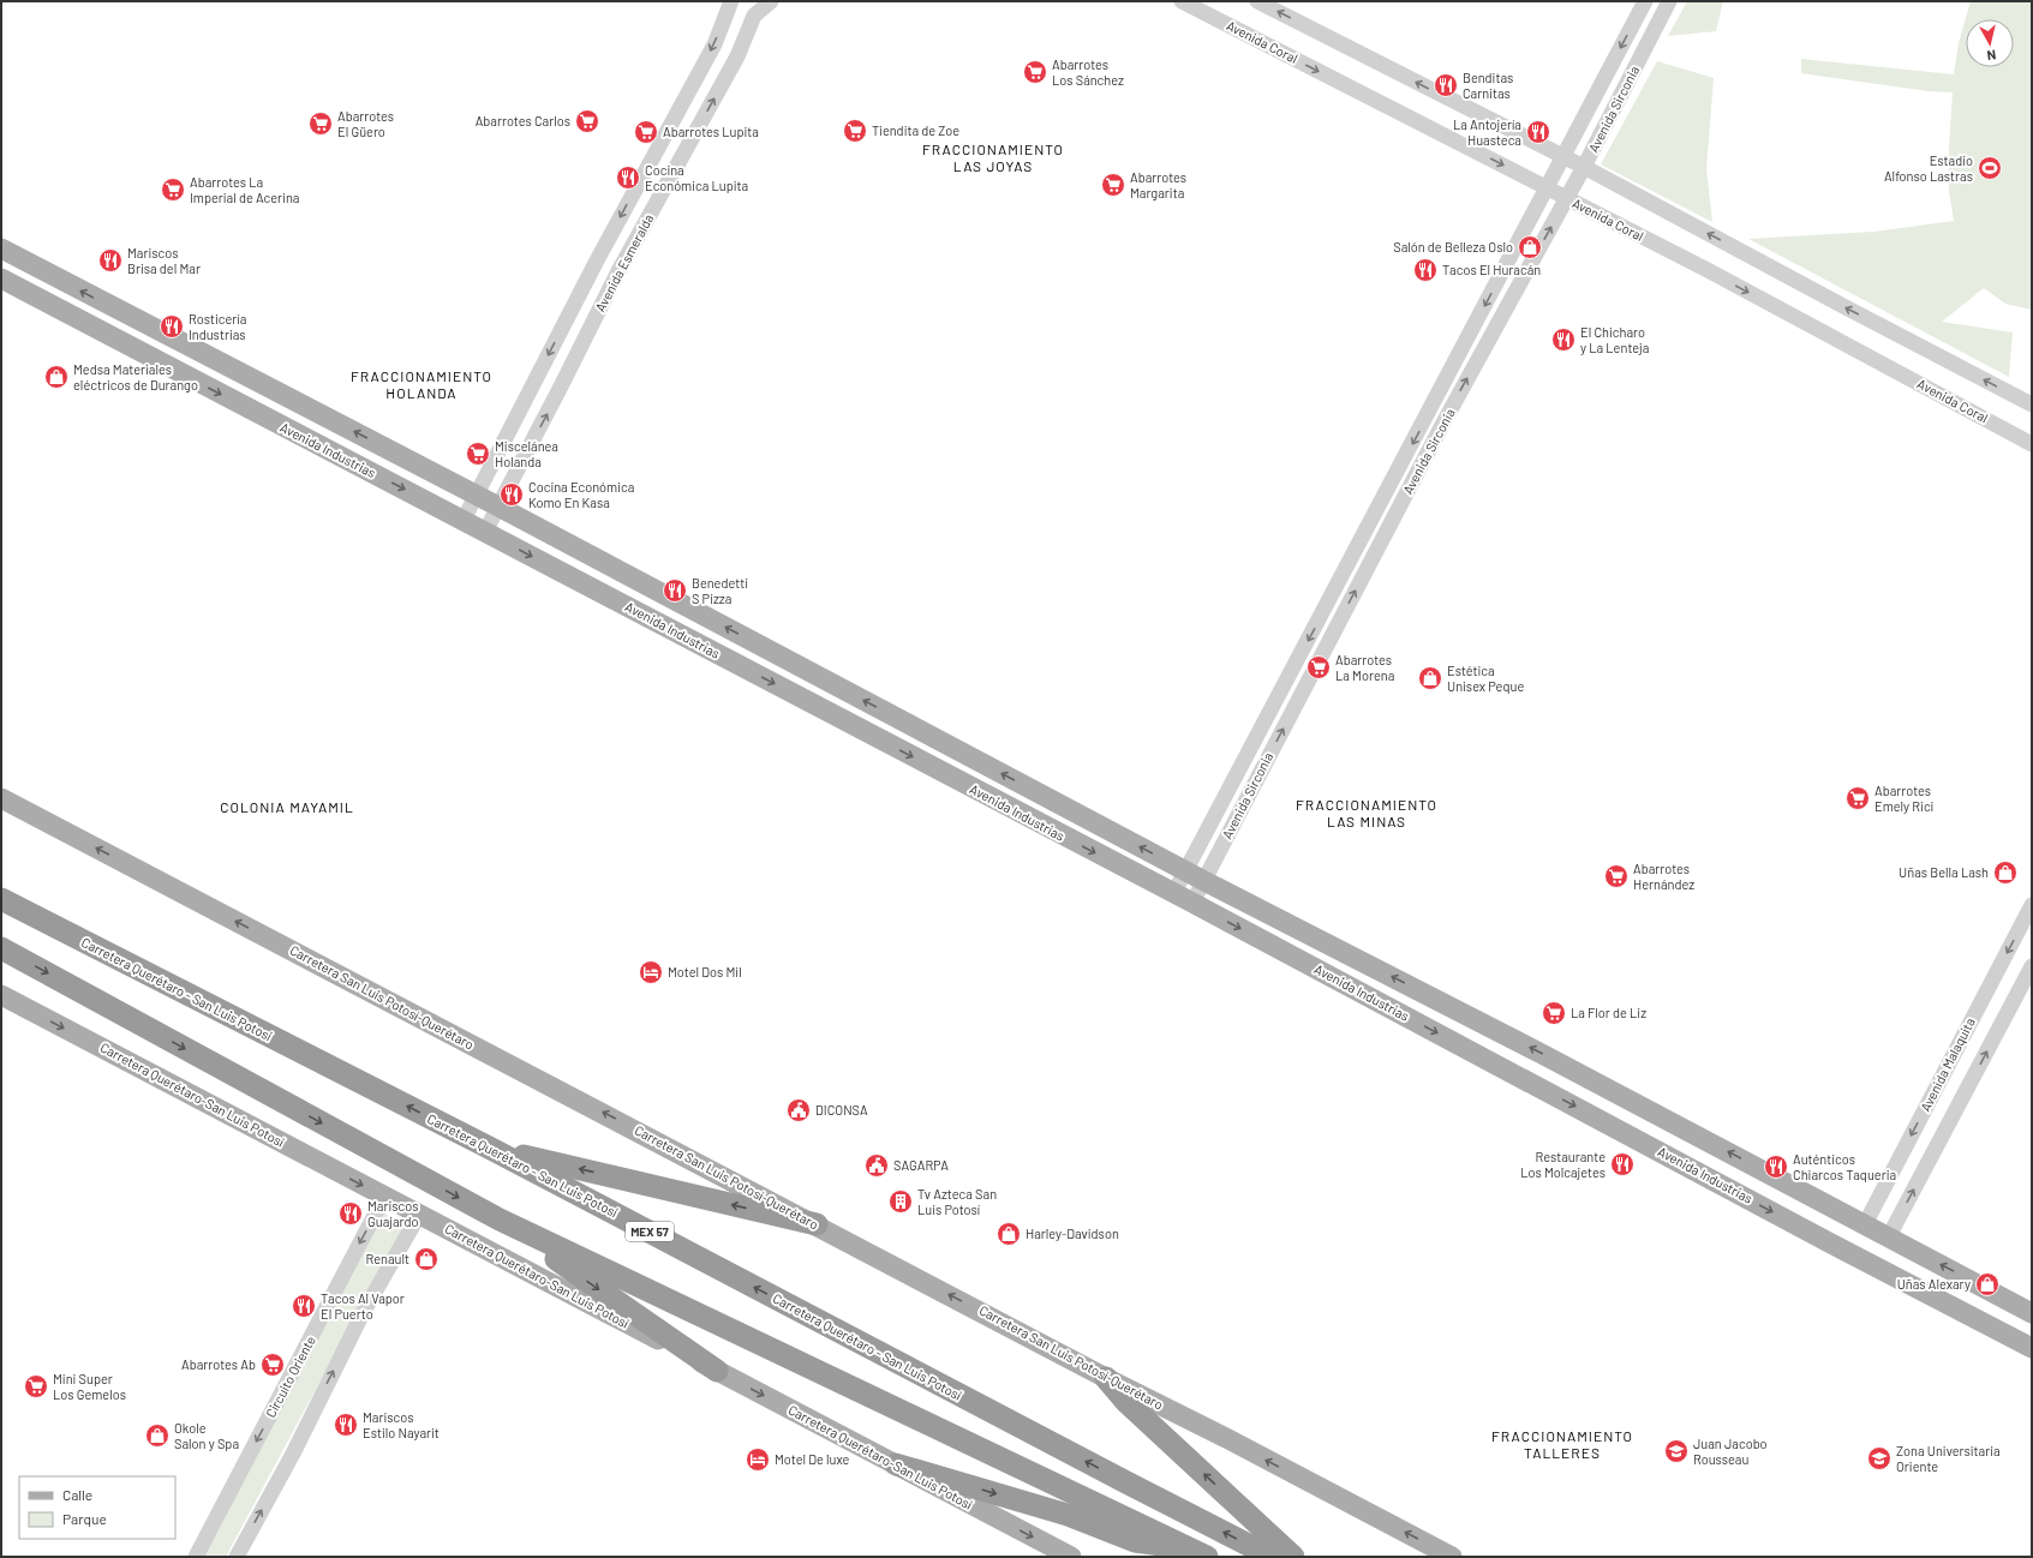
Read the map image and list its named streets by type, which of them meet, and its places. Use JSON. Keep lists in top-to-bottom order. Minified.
{"streets":{"highway":["Carretera Querétaro - San Luis Potosí","MEX 57"],"main road":["Avenida Industrias","Carretera San Luis Potosí-Querétaro","Carretera Querétaro-San Luis Potosí"],"street":["Avenida Coral","Avenida Sirconia","Avenida Esmeralda","Avenida Malaquita","Circuito Oriente"]},"crossings":[["Avenida Coral","Avenida Sirconia"],["Avenida Sirconia","Avenida Industrias"],["Avenida Esmeralda","Avenida Industrias"],["Avenida Industrias","Avenida Malaquita"],["Carretera Querétaro-San Luis Potosí","Circuito Oriente"]],"one_way":["Carretera San Luis Potosí-Querétaro","Carretera Querétaro-San Luis Potosí"],"districts":["FRACCIONAMIENTO LAS JOYAS","FRACCIONAMIENTO HOLANDA","FRACCIONAMIENTO LAS MINAS","COLONIA MAYAMIL","FRACCIONAMIENTO TALLERES"],"places":{"supermarket":["Abarrotes Los Sánchez","Abarrotes Carlos","Abarrotes El Güero","Tiendita de Zoe","Abarrotes Lupita","Abarrotes Margarita","Abarrotes La Imperial de Acerina","Miscelánea Holanda","Abarrotes La Morena","Abarrotes Emely Rici","Abarrotes Hernández","La Flor de Liz","Abarrotes Ab","Mini Super Los Gemelos"],"restaurant":["Benditas Carnitas","La Antojería Huasteca","Cocina Económica Lupita","Mariscos Brisa del Mar","Tacos El Huracán","Rosticería Industrias","El Chicharo y La Lenteja","Cocina Económica Komo En Kasa","Benedetti S Pizza","Restaurante Los Molcajetes","Auténticos Chiarcos Taqueria","Mariscos Guajardo","Tacos Al Vapor El Puerto","Mariscos Estilo Nayarit"],"sports":["Estadio Alfonso Lastras"],"shop":["Salón de Belleza Oslo","Medsa Materiales eléctricos de Durango","Estética Unisex Peque","Uñas Bella Lash","Harley-Davidson","Renault","Uñas Alexary","Okole Salon y Spa"],"hotel":["Motel Dos Mil","Motel De luxe"],"public building":["DICONSA","SAGARPA"],"building":["Tv Azteca San Luis Potosí"],"school or university":["Juan Jacobo Rousseau","Zona Universitaria Oriente"]},"legend":["Calle","Parque"],"north":"bottom"}
